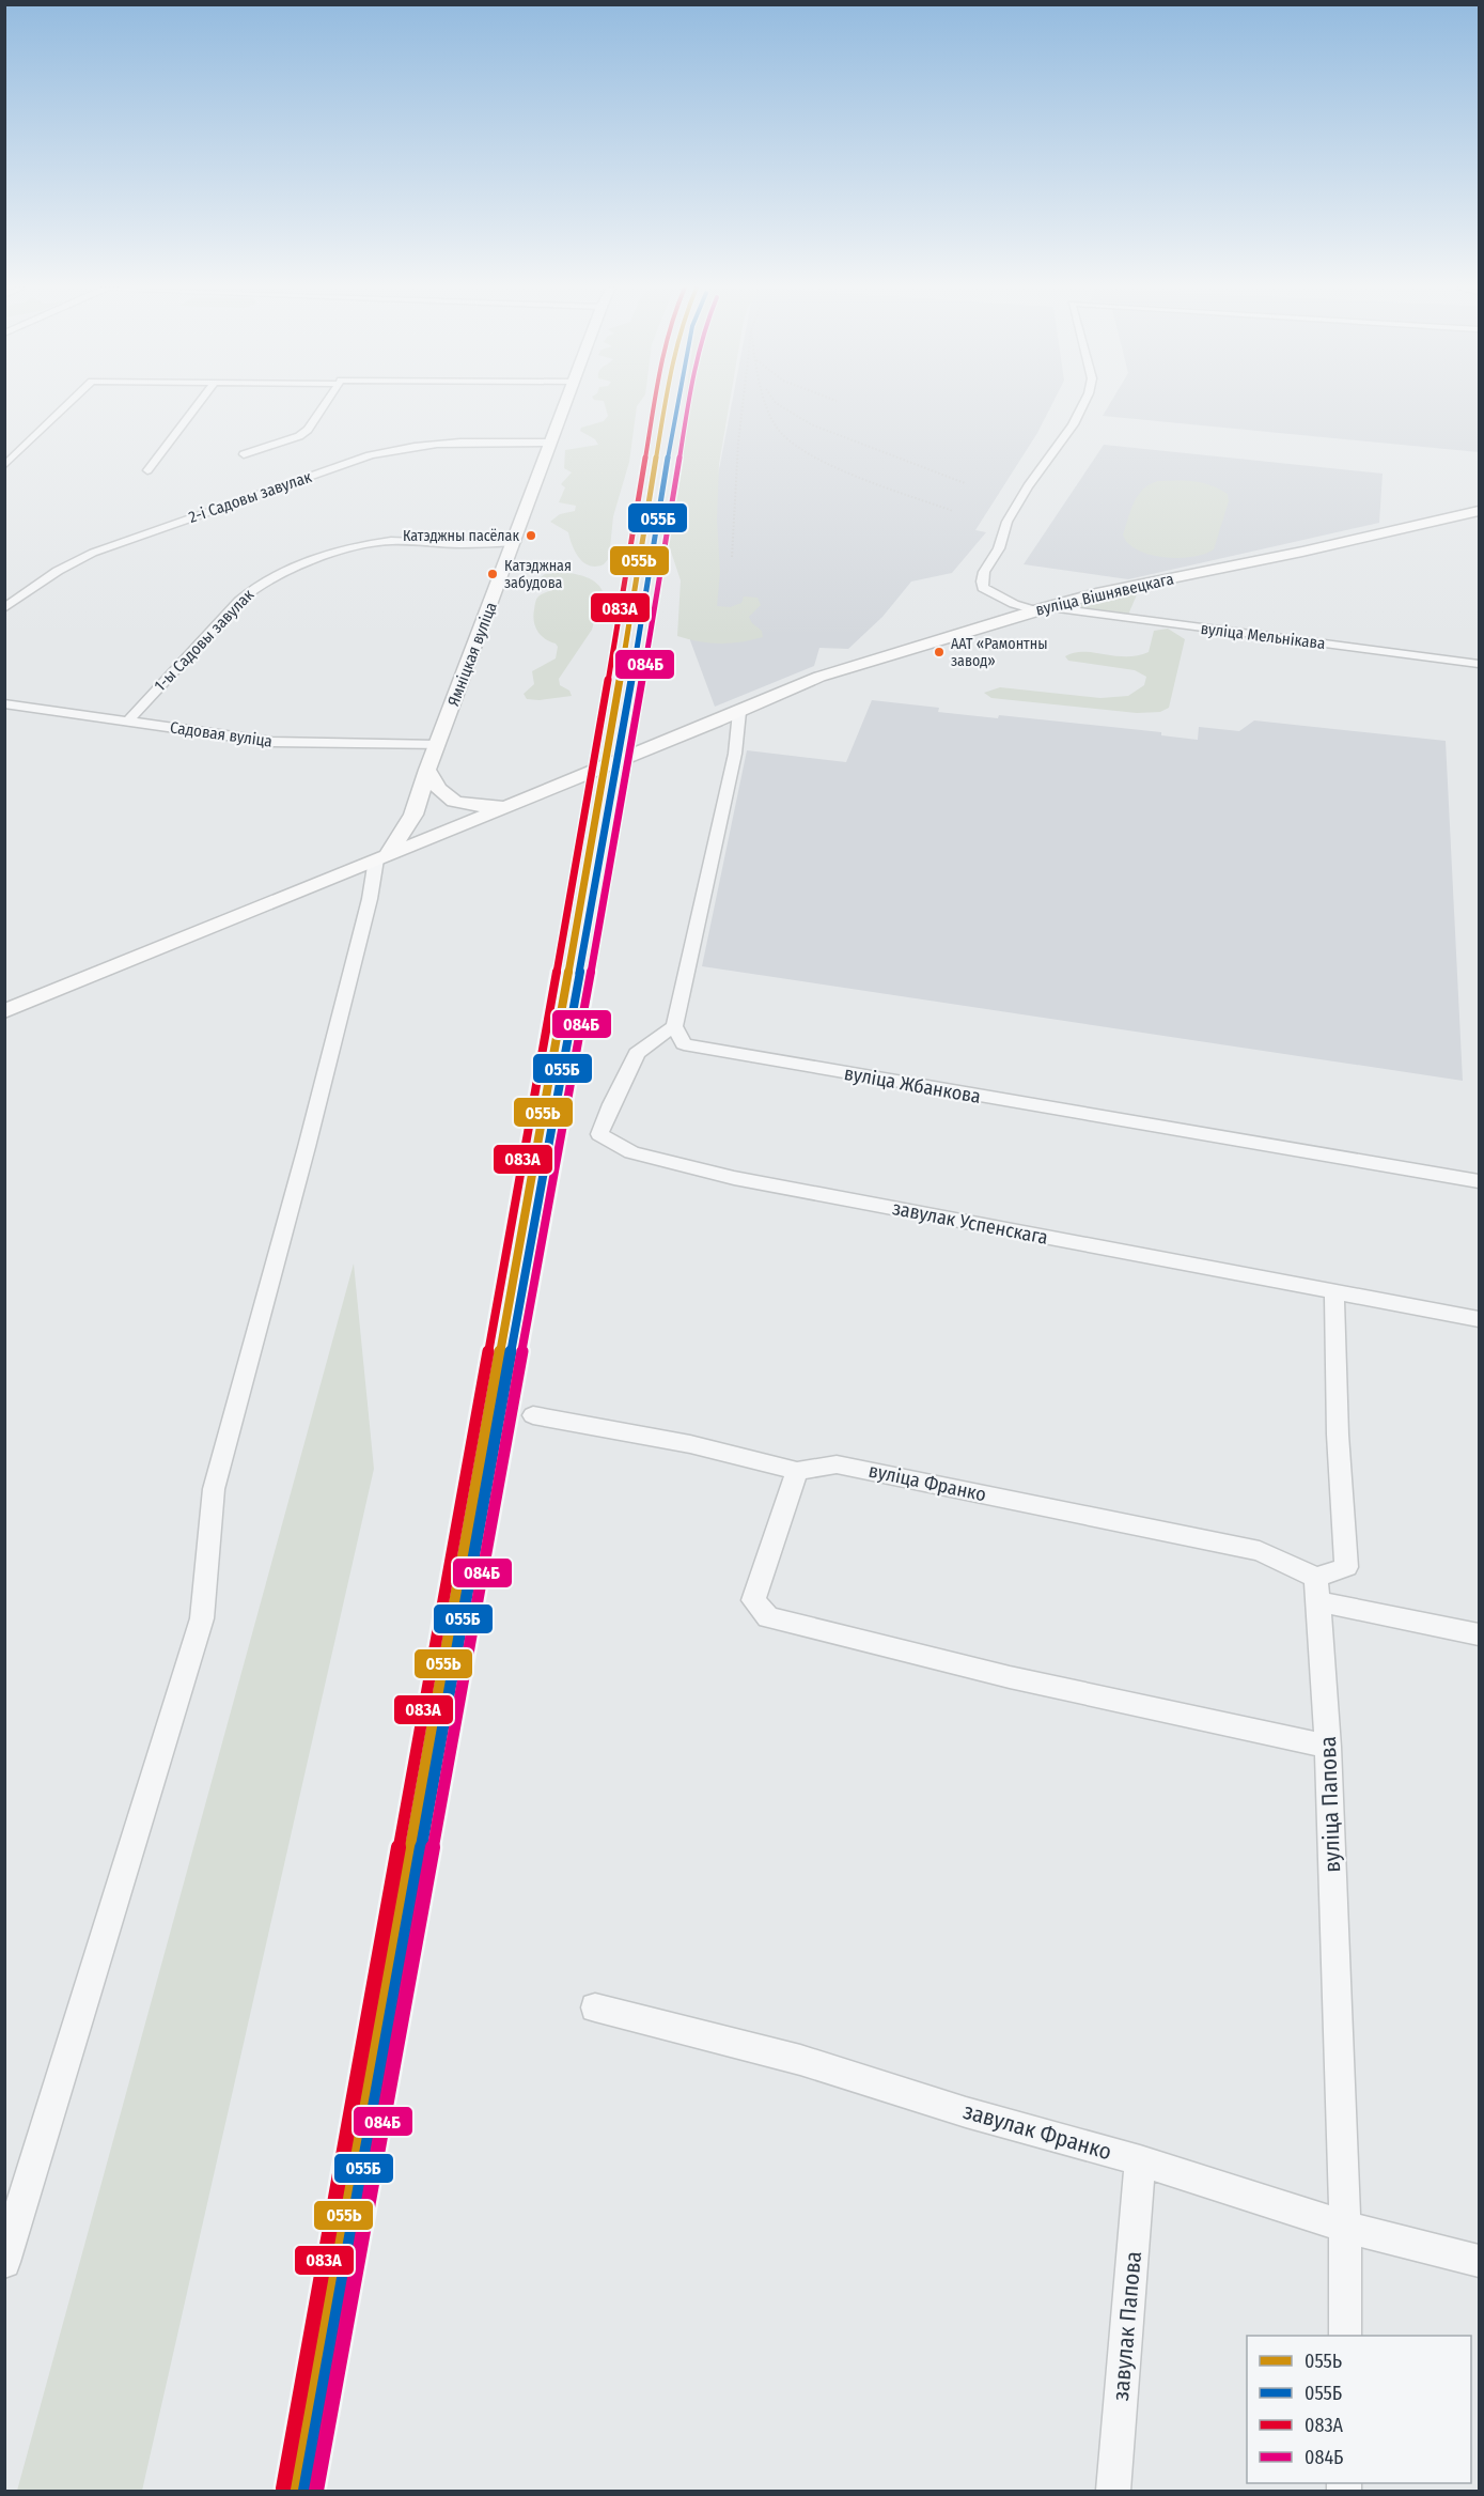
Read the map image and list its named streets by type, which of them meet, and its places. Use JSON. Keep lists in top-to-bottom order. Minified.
{"streets":{"main road":["вуліца Вішнявецкага","Ямніцкая вуліца"],"street":["2-і Садовы завулак","вуліца Мельнікава","1-ы Садовы завулак","Садовая вуліца","вуліца Жбанкова","завулак Успенскага","вуліца Франко","вуліца Папова","завулак Франко","завулак Папова"]},"crossings":[["2-і Садовы завулак","Ямніцкая вуліца"],["вуліца Вішнявецкага","вуліца Мельнікава"],["вуліца Вішнявецкага","Ямніцкая вуліца"],["1-ы Садовы завулак","Ямніцкая вуліца"],["1-ы Садовы завулак","Садовая вуліца"],["Ямніцкая вуліца","Садовая вуліца"],["вуліца Жбанкова","завулак Успенскага"],["вуліца Франко","вуліца Папова"],["вуліца Папова","завулак Франко"],["завулак Франко","завулак Папова"]],"places":["Катэджны пасёлак","Катэджная забудова","ААТ «Рамонтны завод»"],"lines":["transit line 055Ь","transit line 055Б","transit line 083А","transit line 084Б"],"legend":["055Ь","055Б","083А","084Б"]}
